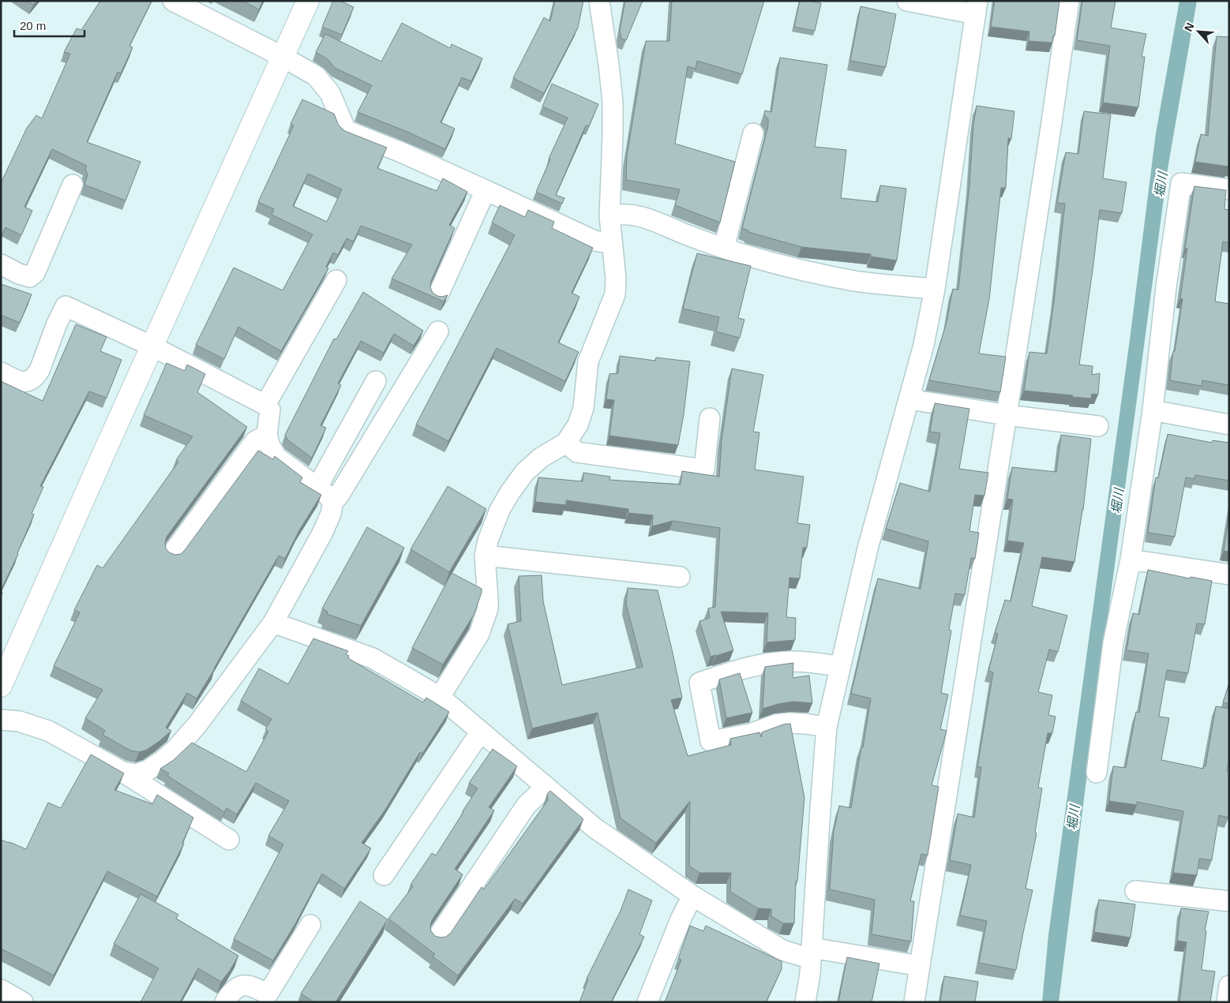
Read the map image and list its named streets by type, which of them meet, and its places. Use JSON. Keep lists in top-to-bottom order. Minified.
{"water":["堀川"],"scale_bar":"20 m","north":"top left"}
